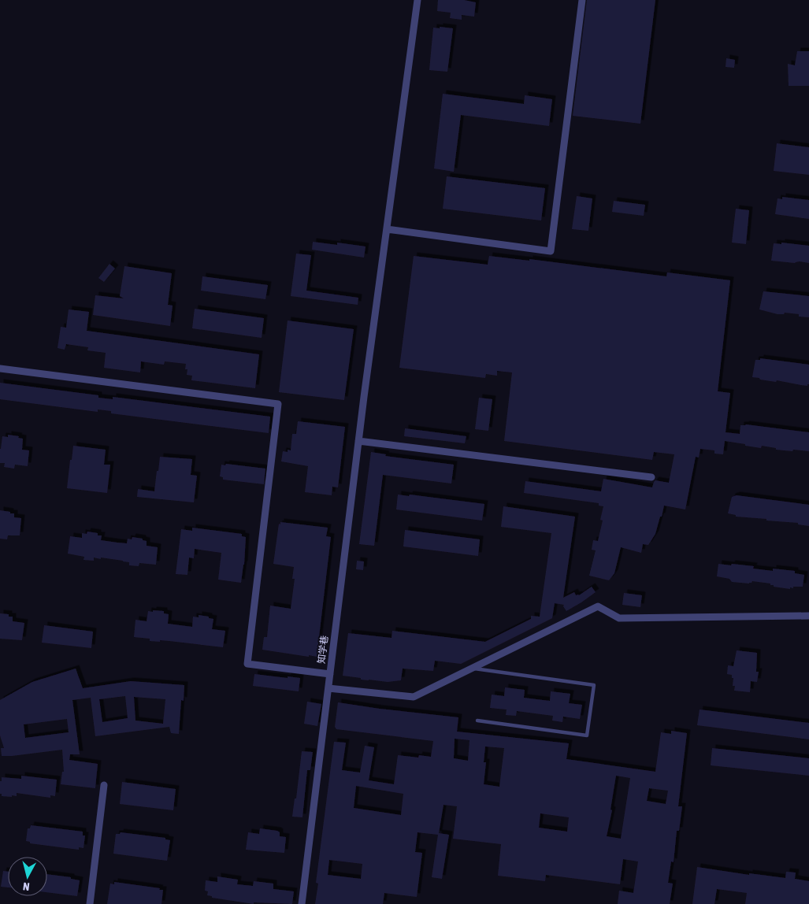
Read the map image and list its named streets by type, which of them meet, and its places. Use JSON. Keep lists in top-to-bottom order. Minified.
{"streets":{"street":["知学巷"]},"north":"bottom"}
